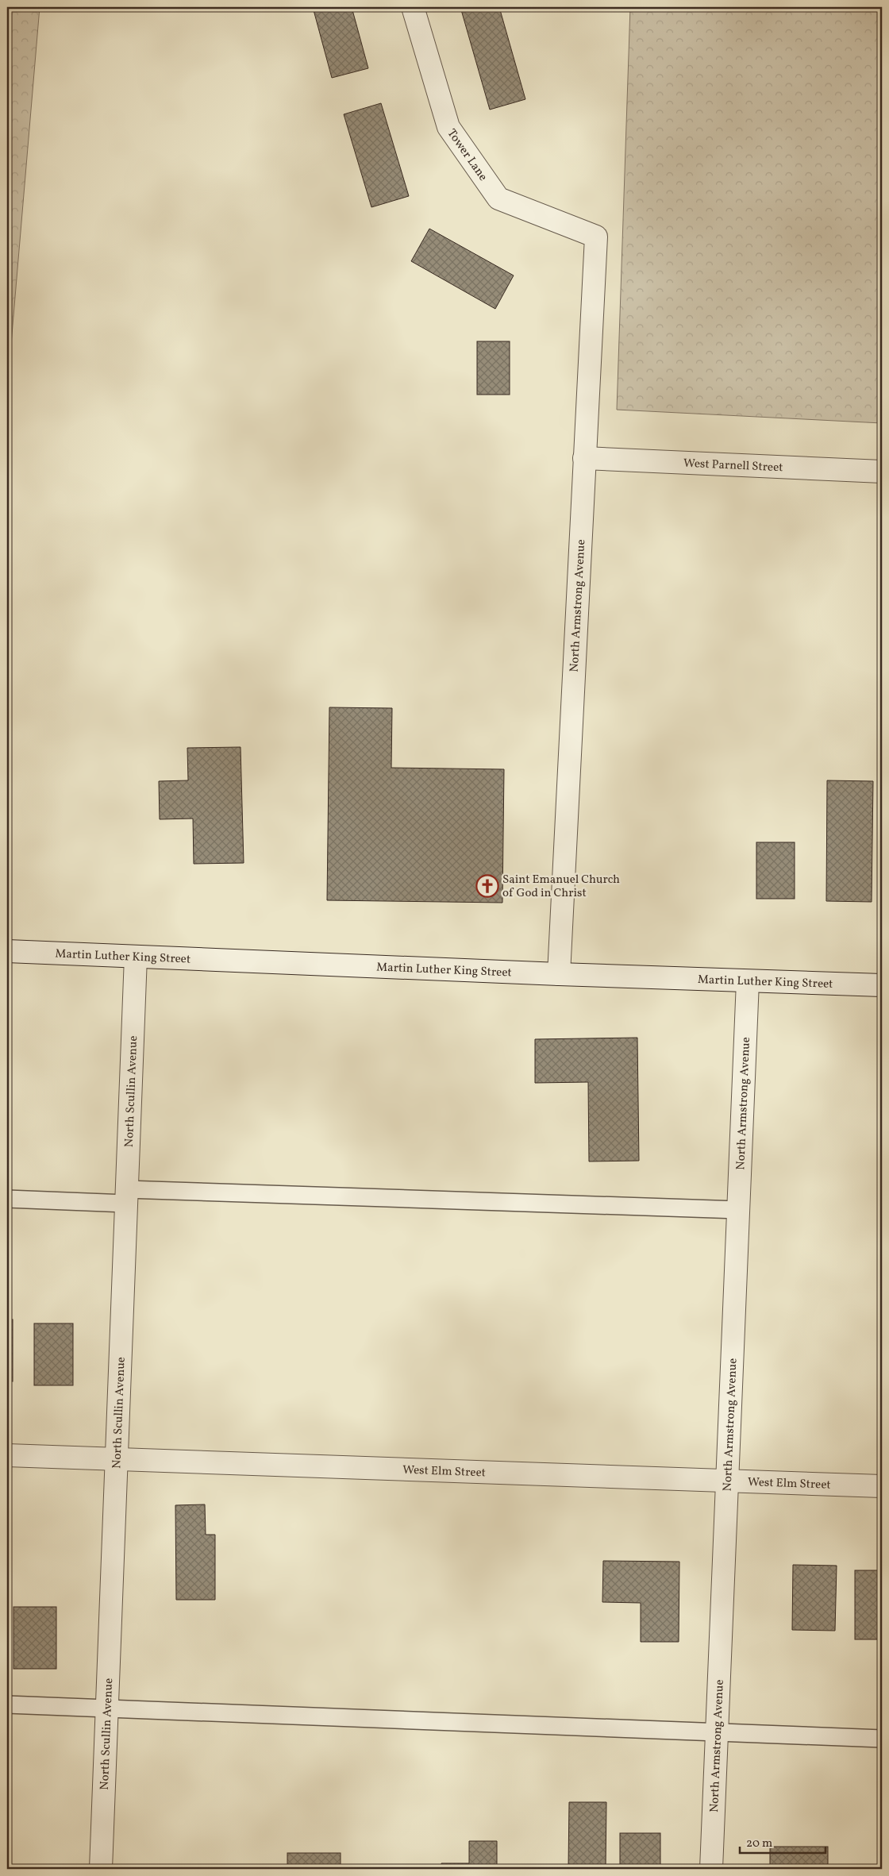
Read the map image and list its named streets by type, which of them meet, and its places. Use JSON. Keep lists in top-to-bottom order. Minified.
{"streets":{"street":["Tower Lane","West Parnell Street","North Armstrong Avenue","Martin Luther King Street","North Scullin Avenue","West Elm Street"]},"crossings":[["Tower Lane","North Armstrong Avenue"],["West Parnell Street","North Armstrong Avenue"],["North Armstrong Avenue","Martin Luther King Street"],["North Armstrong Avenue","West Elm Street"],["Martin Luther King Street","North Scullin Avenue"],["North Scullin Avenue","West Elm Street"]],"places":{"church":["Saint Emanuel Church of God in Christ"]},"scale_bar":"20 m"}
